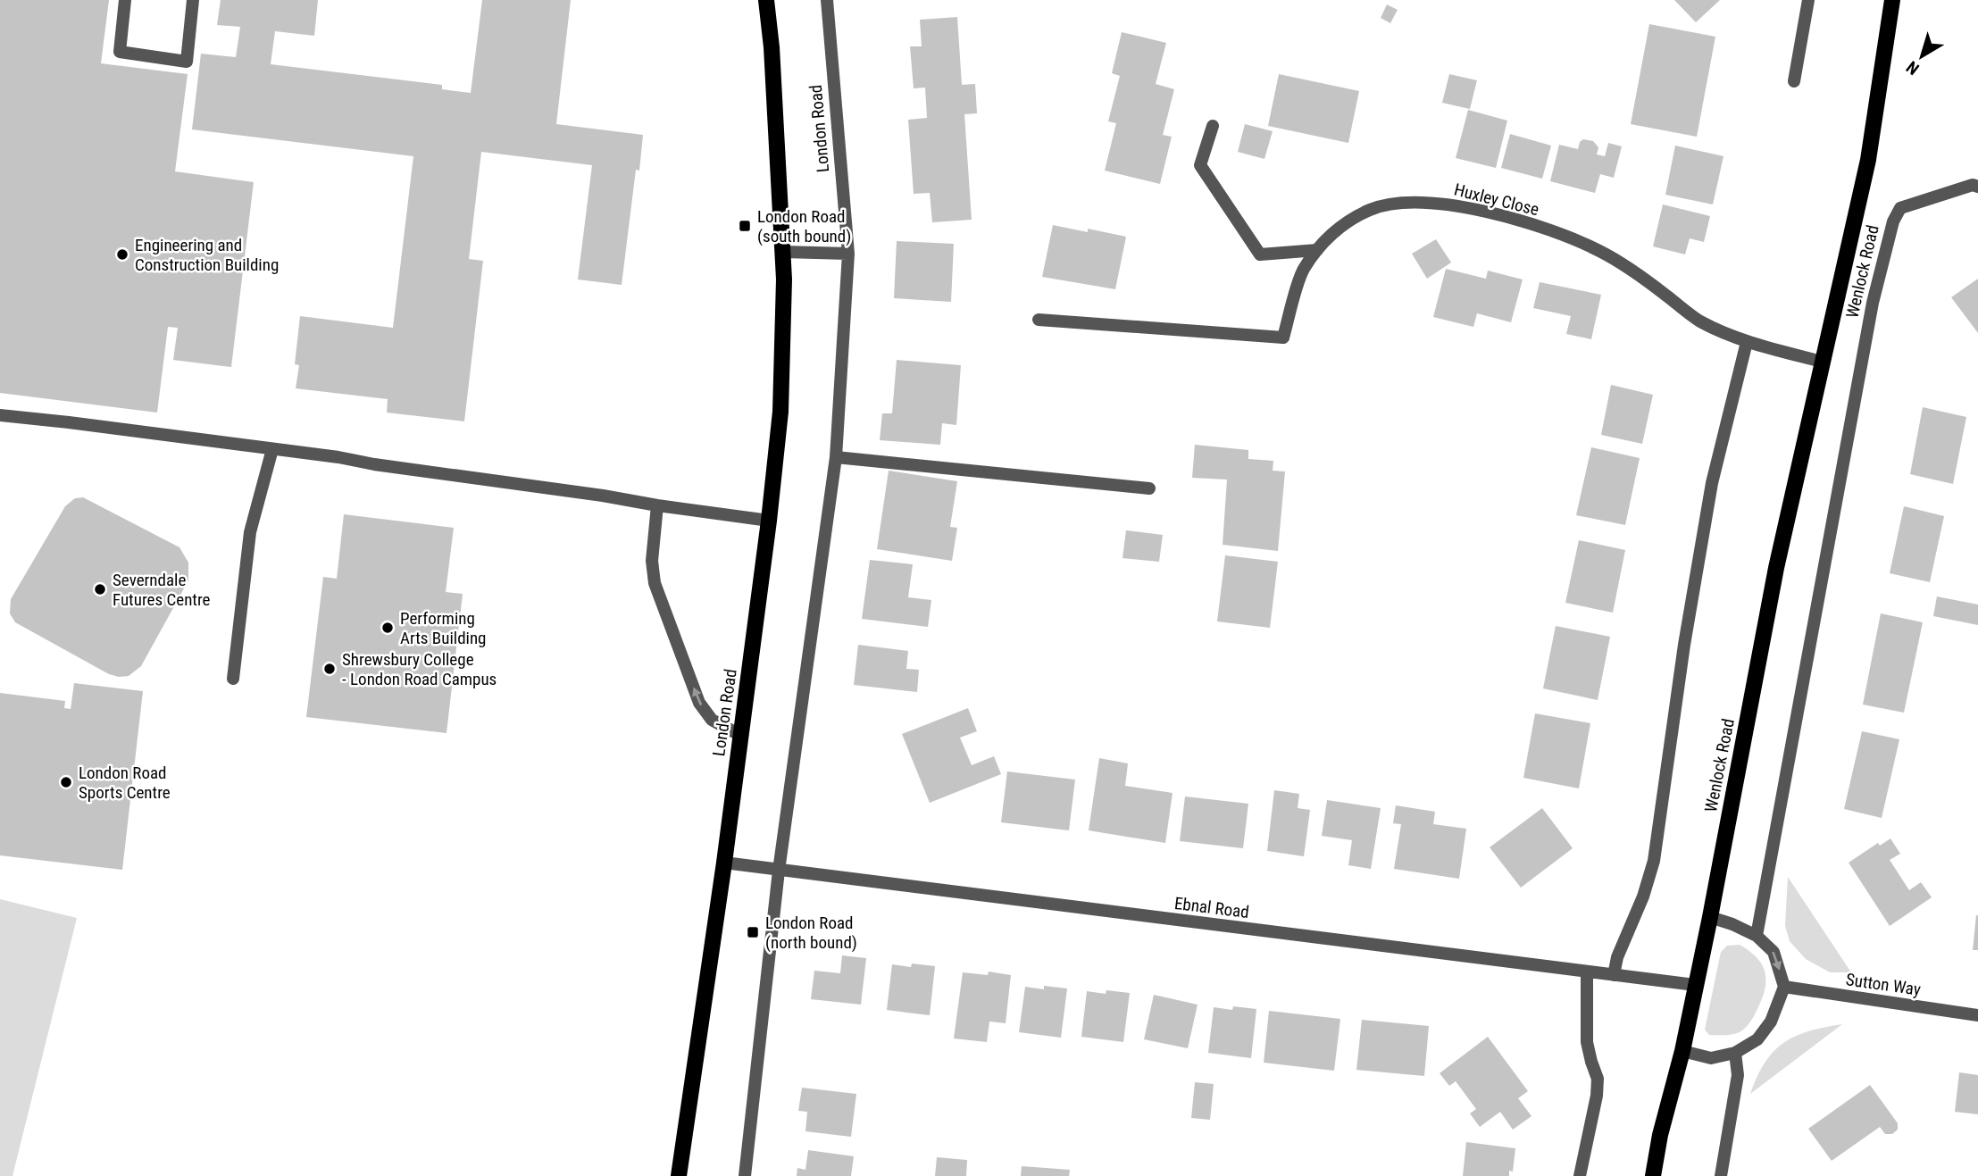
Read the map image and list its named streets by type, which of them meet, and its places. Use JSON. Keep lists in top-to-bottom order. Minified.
{"streets":{"main road":["London Road","Wenlock Road"],"street":["Huxley Close","Ebnal Road","Sutton Way"]},"crossings":[["London Road","Ebnal Road"],["Wenlock Road","Ebnal Road"]],"places":{"transit":["London Road (south bound)","London Road (north bound)"],"other":["Engineering and Construction Building","Severndale Futures Centre","Performing Arts Building","Shrewsbury College - London Road Campus","London Road Sports Centre"]},"north":"bottom left"}
